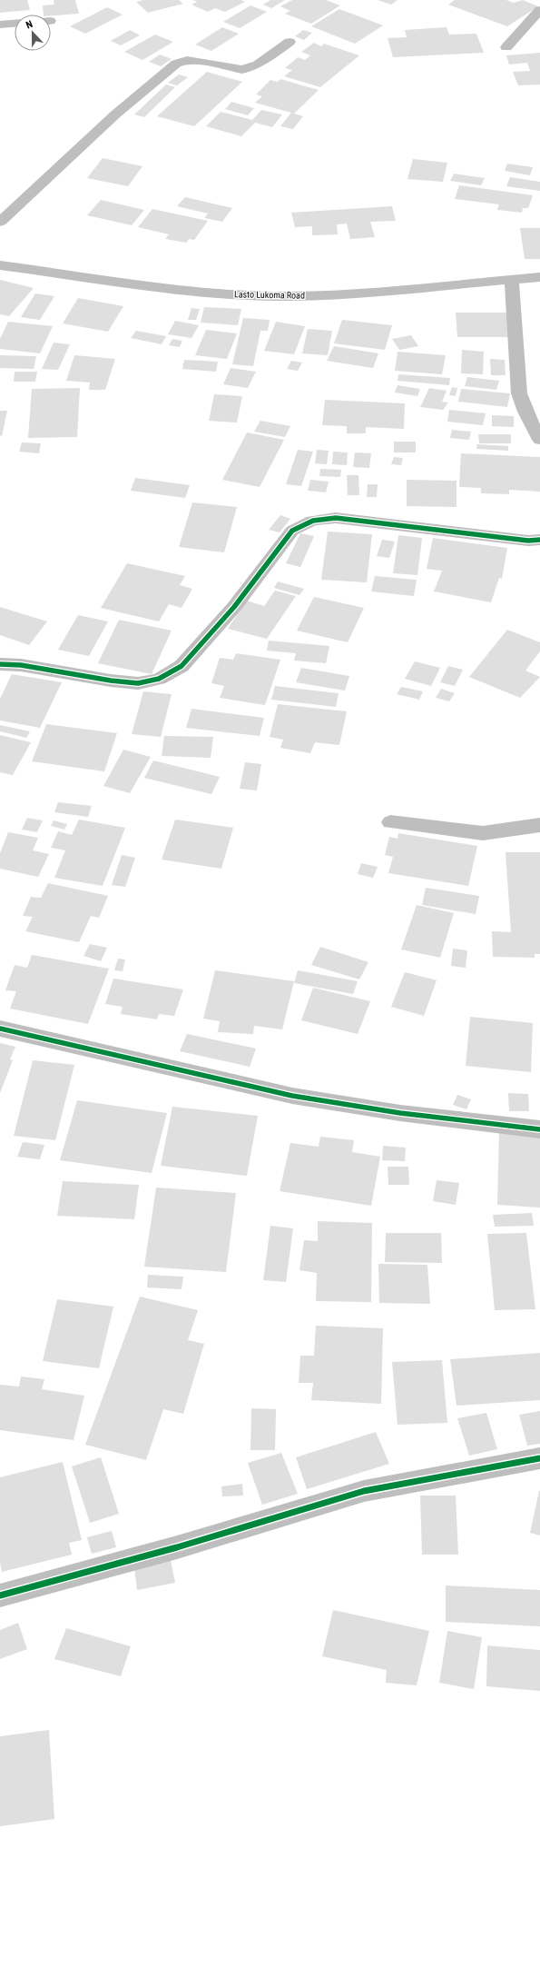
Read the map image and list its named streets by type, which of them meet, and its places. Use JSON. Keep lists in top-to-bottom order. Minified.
{"streets":{"street":["Lasto Lukoma Road"]},"north":"top"}
